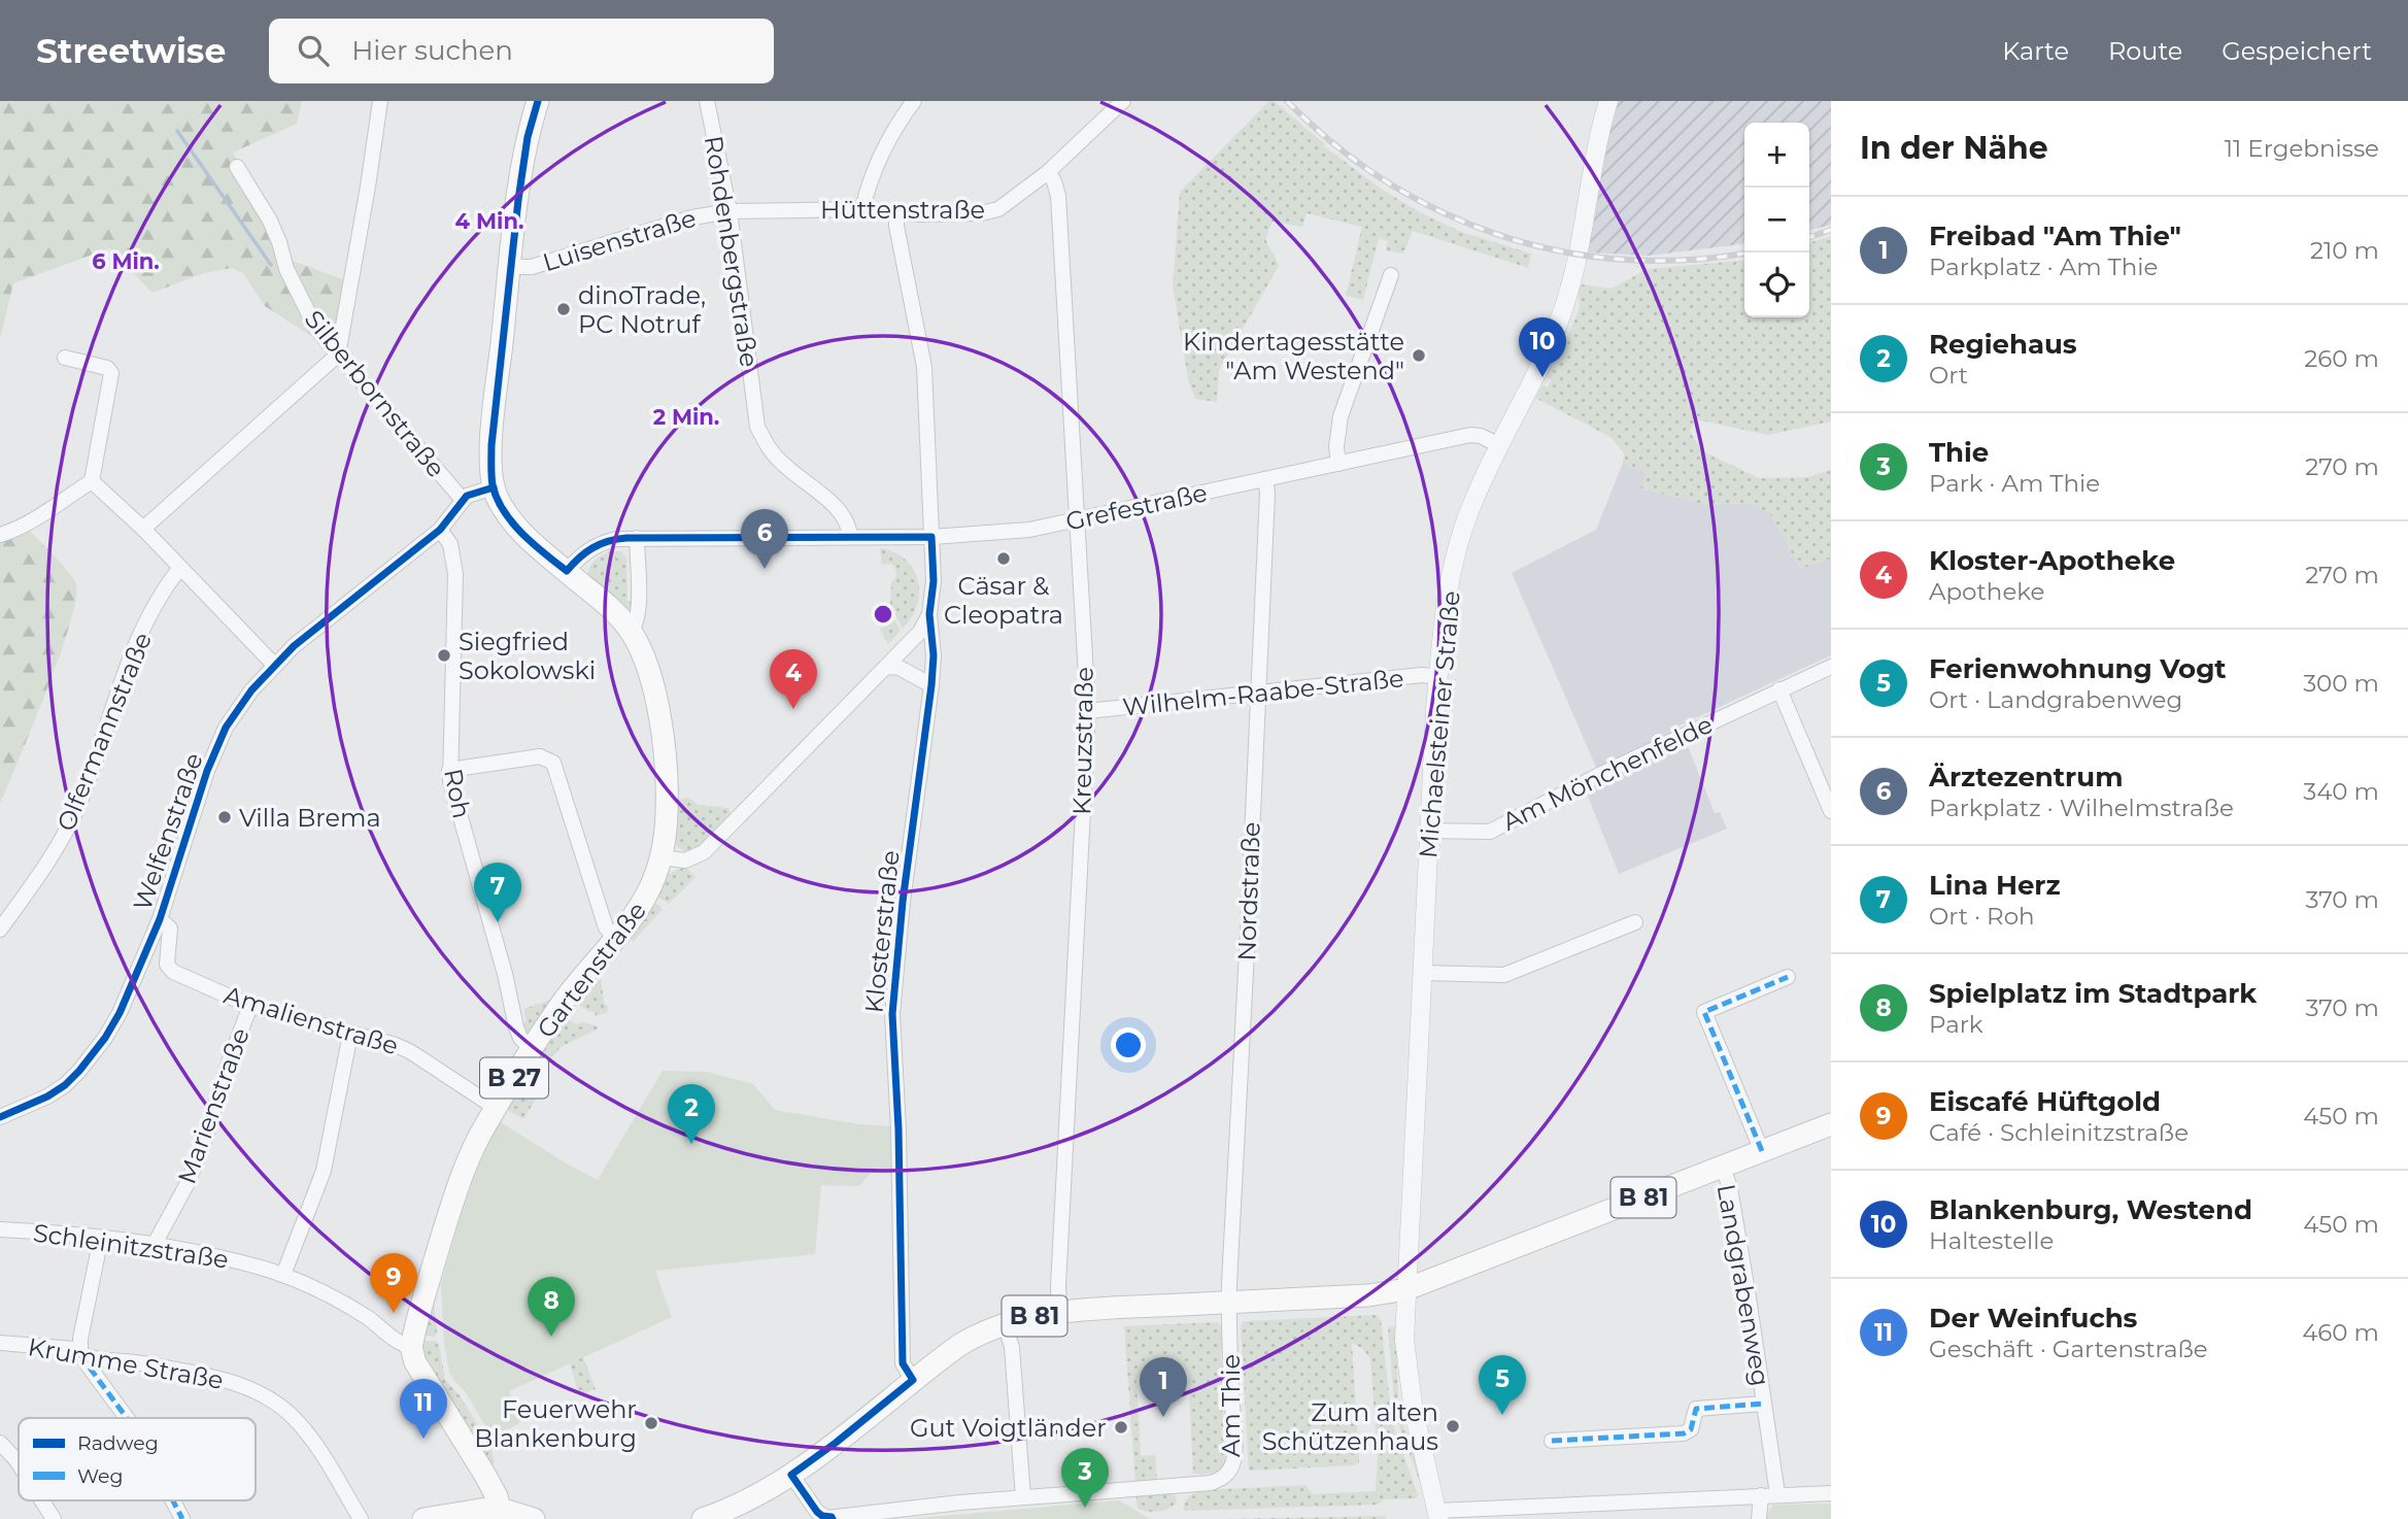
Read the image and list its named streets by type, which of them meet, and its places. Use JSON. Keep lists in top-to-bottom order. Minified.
{"streets":{"main road":["Gartenstraße","B 27","B 81"],"street":["Hüttenstraße","Luisenstraße","Rohdenbergstraße","Silberbornstraße","Grefestraße","Wilhelm-Raabe-Straße","Michaelsteiner Straße","Olfermannstraße","Kreuzstraße","Am Mönchenfelde","Roh","Welfenstraße","Nordstraße","Klosterstraße","Amalienstraße","Marienstraße","Schleinitzstraße","Landgrabenweg","Krumme Straße","Am Thie"]},"crossings":[["Hüttenstraße","Luisenstraße"],["Hüttenstraße","Rohdenbergstraße"],["Hüttenstraße","Kreuzstraße"],["Hüttenstraße","Klosterstraße"],["Luisenstraße","Rohdenbergstraße"],["Luisenstraße","B 27"],["Rohdenbergstraße","Grefestraße"],["Silberbornstraße","Welfenstraße"],["Grefestraße","Michaelsteiner Straße"],["Grefestraße","Kreuzstraße"],["Grefestraße","Nordstraße"],["Grefestraße","Klosterstraße"],["Grefestraße","B 27"],["Wilhelm-Raabe-Straße","Michaelsteiner Straße"],["Wilhelm-Raabe-Straße","Kreuzstraße"],["Wilhelm-Raabe-Straße","Nordstraße"],["Michaelsteiner Straße","Am Mönchenfelde"],["Michaelsteiner Straße","B 81"],["Kreuzstraße","B 81"],["Roh","Welfenstraße"],["Roh","Gartenstraße"],["Welfenstraße","Amalienstraße"],["Nordstraße","B 81"],["Nordstraße","Am Thie"],["Klosterstraße","B 81"],["Gartenstraße","Amalienstraße"],["Gartenstraße","B 27"],["Gartenstraße","Schleinitzstraße"],["Amalienstraße","Marienstraße"],["Marienstraße","Schleinitzstraße"],["B 81","Landgrabenweg"],["B 81","Am Thie"]],"places":["dinoTrade, PC Notruf","Kindertagesstätte \"Am Westend\"","Cäsar & Cleopatra","Siegfried Sokolowski","Villa Brema","Feuerwehr Blankenburg","Zum alten Schützenhaus","Gut Voigtländer"],"legend":["Radweg","Weg"],"page":{"header":"Streetwise","search":"Hier suchen","nav":["Karte","Route","Gespeichert"],"heading":["In der Nähe","11 Ergebnisse"],"map_buttons":["+","−"],"list":[{"mark":"1","name":"Freibad \"Am Thie\"","note":"Parkplatz · Am Thie","value":"210 m"},{"mark":"2","name":"Regiehaus","note":"Ort","value":"260 m"},{"mark":"3","name":"Thie","note":"Park · Am Thie","value":"270 m"},{"mark":"4","name":"Kloster-Apotheke","note":"Apotheke","value":"270 m"},{"mark":"5","name":"Ferienwohnung Vogt","note":"Ort · Landgrabenweg","value":"300 m"},{"mark":"6","name":"Ärztezentrum","note":"Parkplatz · Wilhelmstraße","value":"340 m"},{"mark":"7","name":"Lina Herz","note":"Ort · Roh","value":"370 m"},{"mark":"8","name":"Spielplatz im Stadtpark","note":"Park","value":"370 m"},{"mark":"9","name":"Eiscafé Hüftgold","note":"Café · Schleinitzstraße","value":"450 m"},{"mark":"10","name":"Blankenburg, Westend","note":"Haltestelle","value":"450 m"},{"mark":"11","name":"Der Weinfuchs","note":"Geschäft · Gartenstraße","value":"460 m"}],"pins":["10","6","4","7","2","9","8","5","1","11","3"]},"rings":["4 Min.","6 Min.","2 Min."]}
